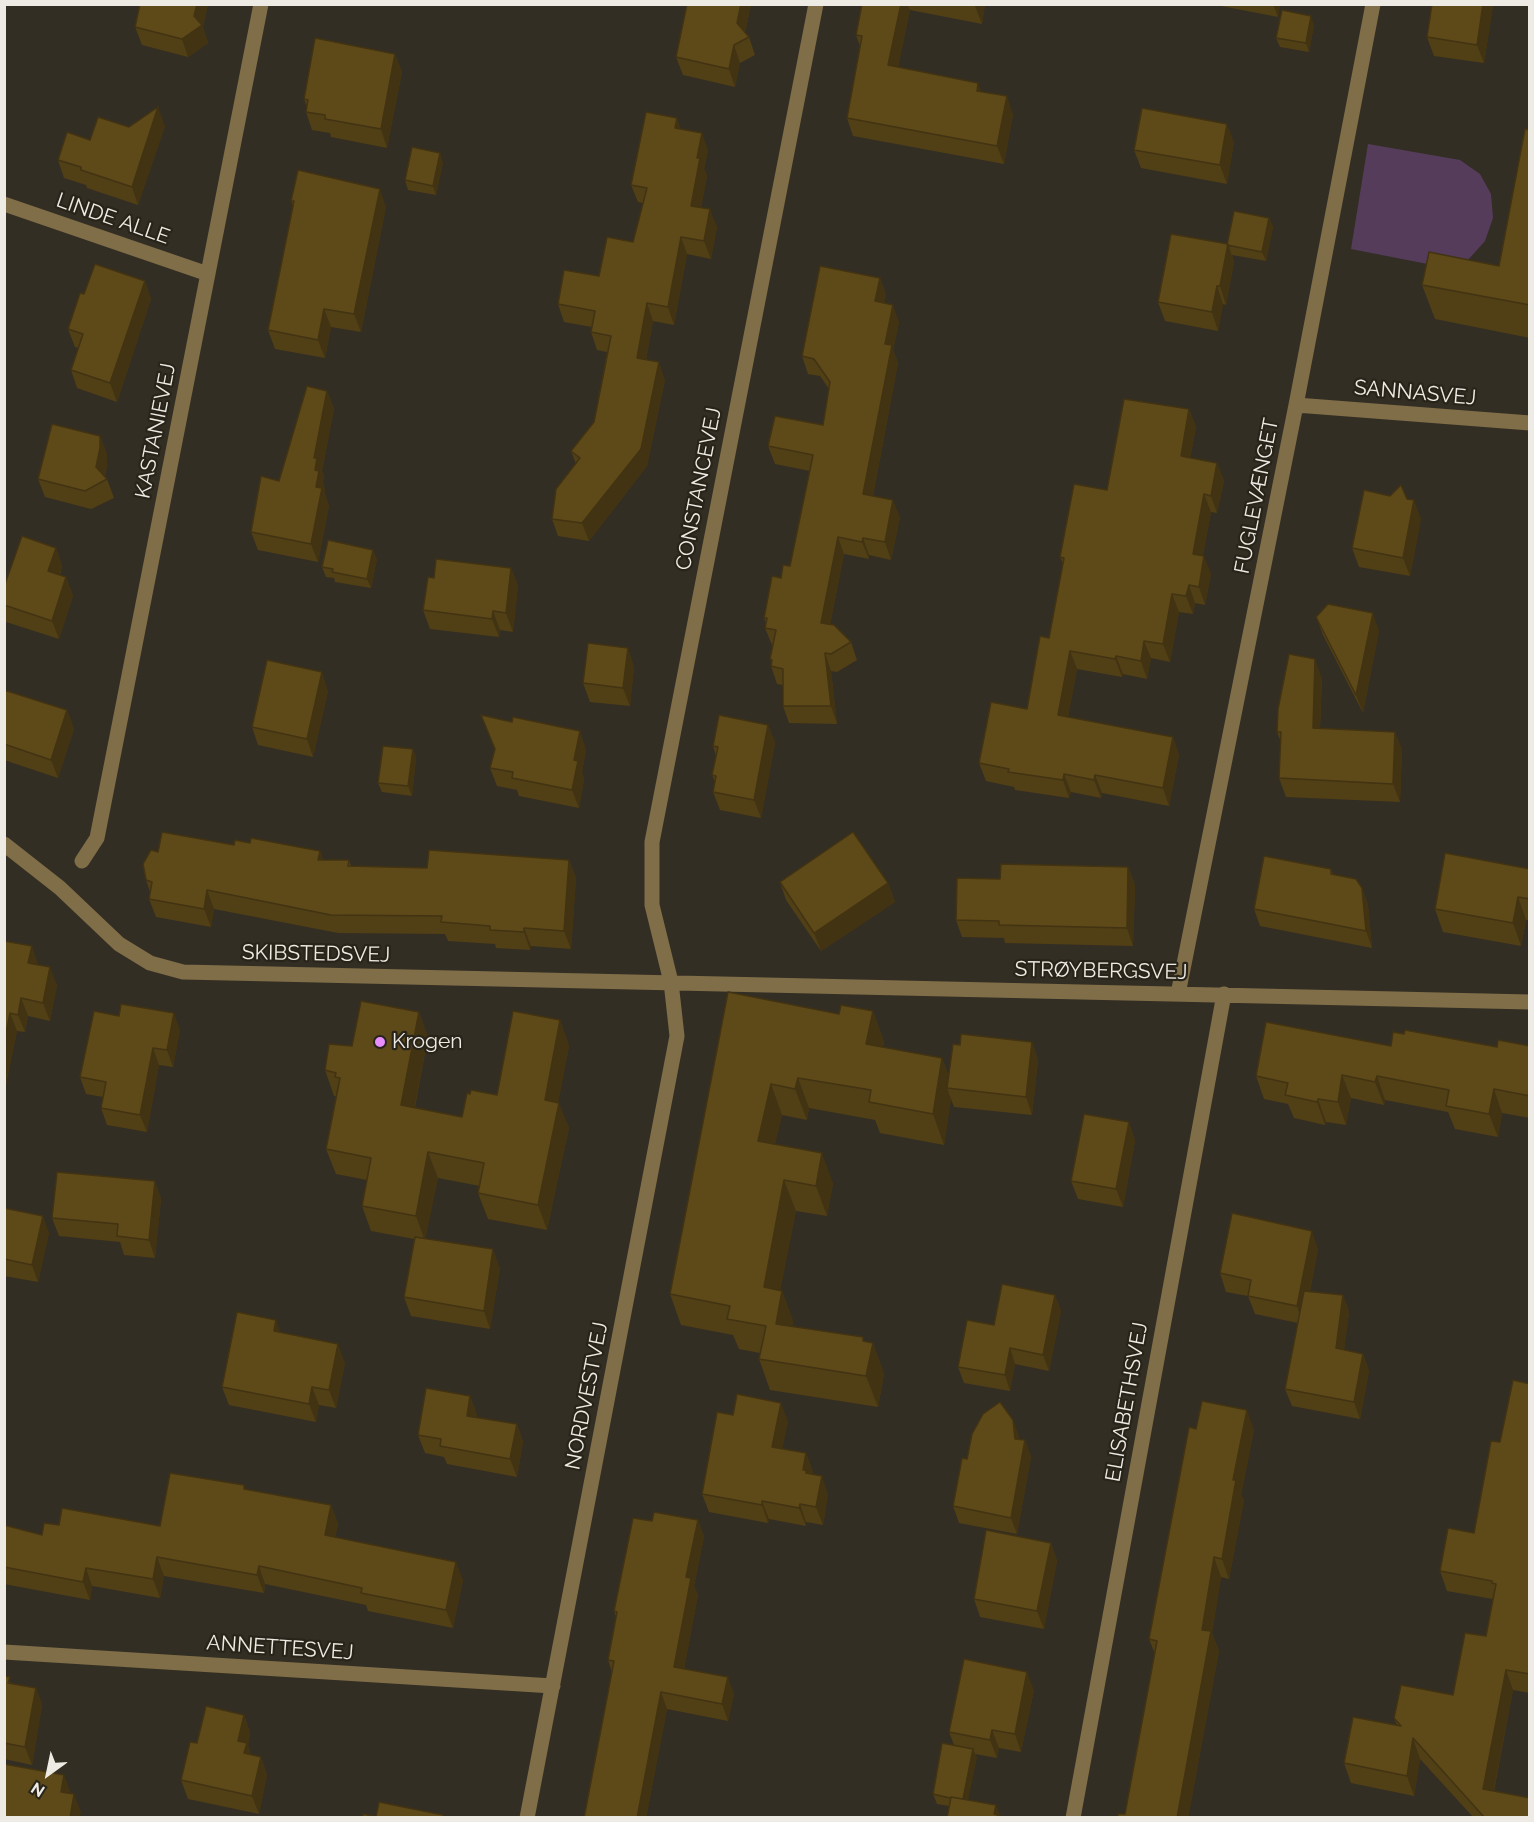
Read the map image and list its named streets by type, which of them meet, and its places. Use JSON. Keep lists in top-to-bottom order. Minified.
{"streets":{"street":["LINDE ALLE","SANNASVEJ","KASTANIEVEJ","CONSTANCEVEJ","FUGLEVÆNGET","SKIBSTEDSVEJ","STRØYBERGSVEJ","NORDVESTVEJ","ELISABETHSVEJ","ANNETTESVEJ"]},"crossings":[["LINDE ALLE","KASTANIEVEJ"],["SANNASVEJ","FUGLEVÆNGET"],["CONSTANCEVEJ","SKIBSTEDSVEJ"],["CONSTANCEVEJ","STRØYBERGSVEJ"],["CONSTANCEVEJ","NORDVESTVEJ"],["FUGLEVÆNGET","STRØYBERGSVEJ"],["SKIBSTEDSVEJ","STRØYBERGSVEJ"],["SKIBSTEDSVEJ","NORDVESTVEJ"],["STRØYBERGSVEJ","NORDVESTVEJ"],["STRØYBERGSVEJ","ELISABETHSVEJ"],["NORDVESTVEJ","ANNETTESVEJ"]],"places":["Krogen"],"north":"bottom left"}
